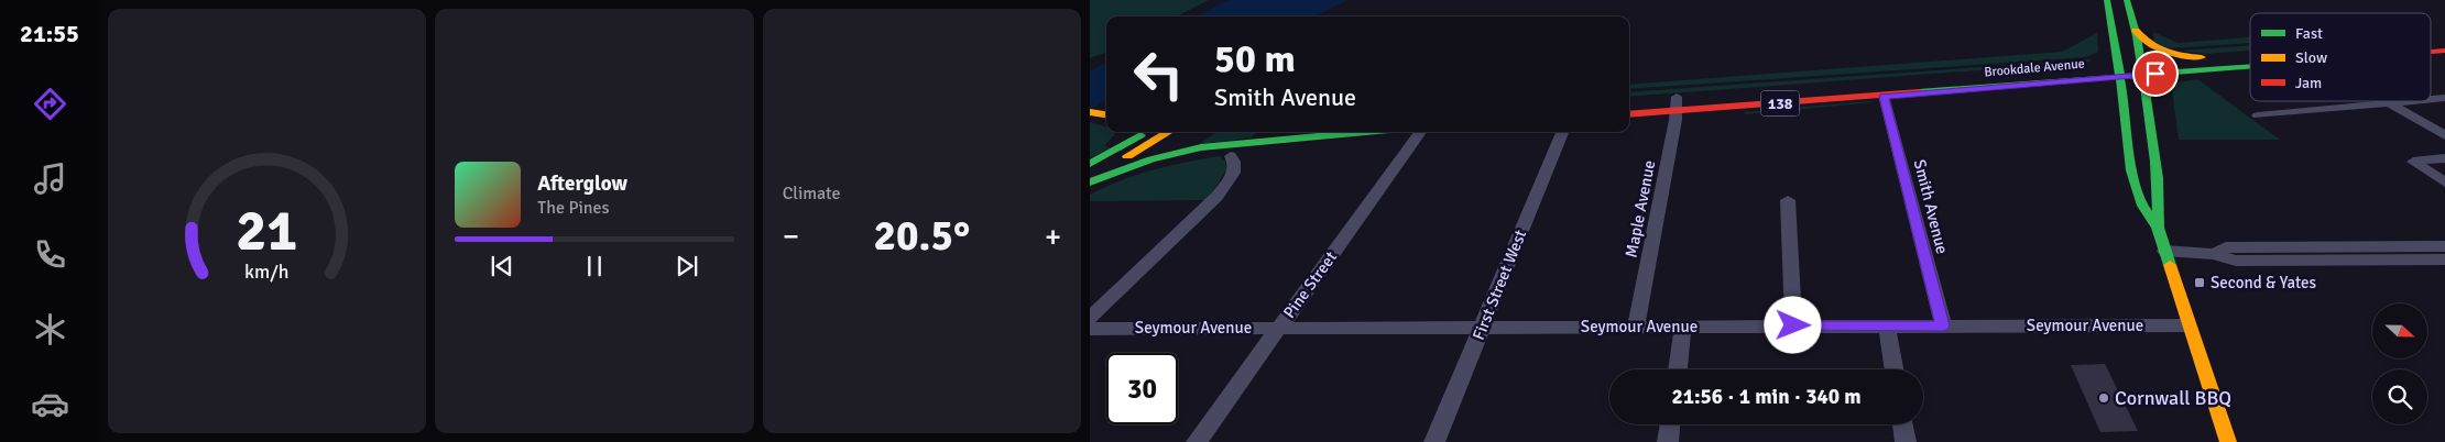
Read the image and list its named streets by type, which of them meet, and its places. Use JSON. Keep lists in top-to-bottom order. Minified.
{"streets":{"main road":["Brookdale Avenue","138"],"street":["Smith Avenue","Maple Avenue","Pine Street","First Street West","Seymour Avenue"]},"crossings":[["Brookdale Avenue","Smith Avenue"],["Brookdale Avenue","Maple Avenue"],["Smith Avenue","Seymour Avenue"],["Maple Avenue","Seymour Avenue"],["Pine Street","Seymour Avenue"],["First Street West","Seymour Avenue"]],"places":{"transit":["Second & Yates"],"other":["Cornwall BBQ"]},"legend":["Fast","Slow","Jam"],"north":"right","page":{"tabs":"21:55","tile":"Climate","turn":["50 m","Smith Avenue"],"song":["Afterglow","The Pines"],"heat":["−","20.5°","+"],"limit":"30","trip":"21:56 · 1 min · 340 m","gauge":["21","km/h"]}}
